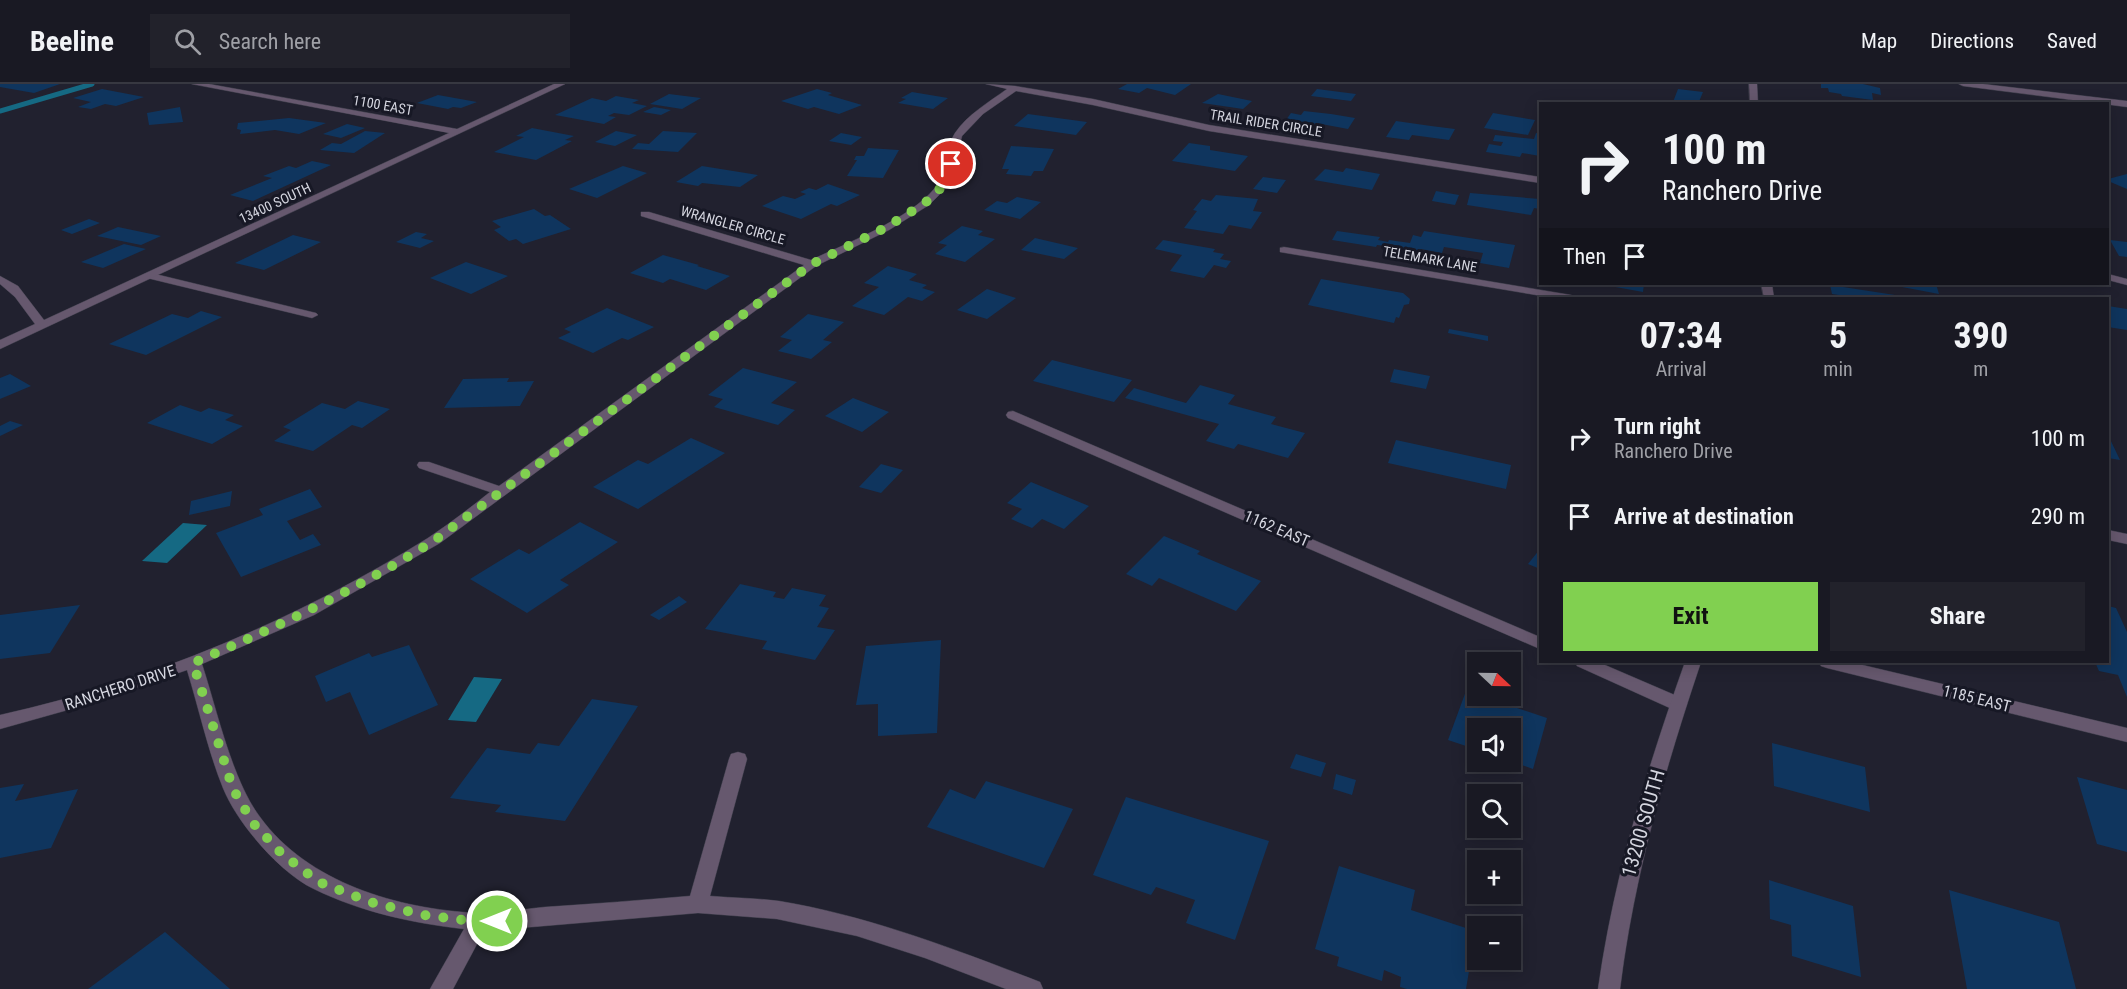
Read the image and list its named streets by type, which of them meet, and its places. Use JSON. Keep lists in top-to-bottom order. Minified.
{"streets":{"street":["1100 EAST","TRAIL RIDER CIRCLE","13400 SOUTH","WRANGLER CIRCLE","TELEMARK LANE","1162 EAST","RANCHERO DRIVE","1185 EAST","13200 SOUTH"]},"crossings":[["1100 EAST","13400 SOUTH"],["TRAIL RIDER CIRCLE","RANCHERO DRIVE"],["WRANGLER CIRCLE","RANCHERO DRIVE"]],"north":"right","page":{"header":"Beeline","search":"Search here","nav":["Map","Directions","Saved"],"turn":["100 m","Ranchero Drive"],"then":"Then","eta":["07:34","Arrival","5","min","390","m"],"list":[{"name":"Turn right","note":"Ranchero Drive","value":"100 m"},{"name":"Arrive at destination","value":"290 m"}],"buttons":["Exit","Share"],"map_buttons":["+","−"]}}
